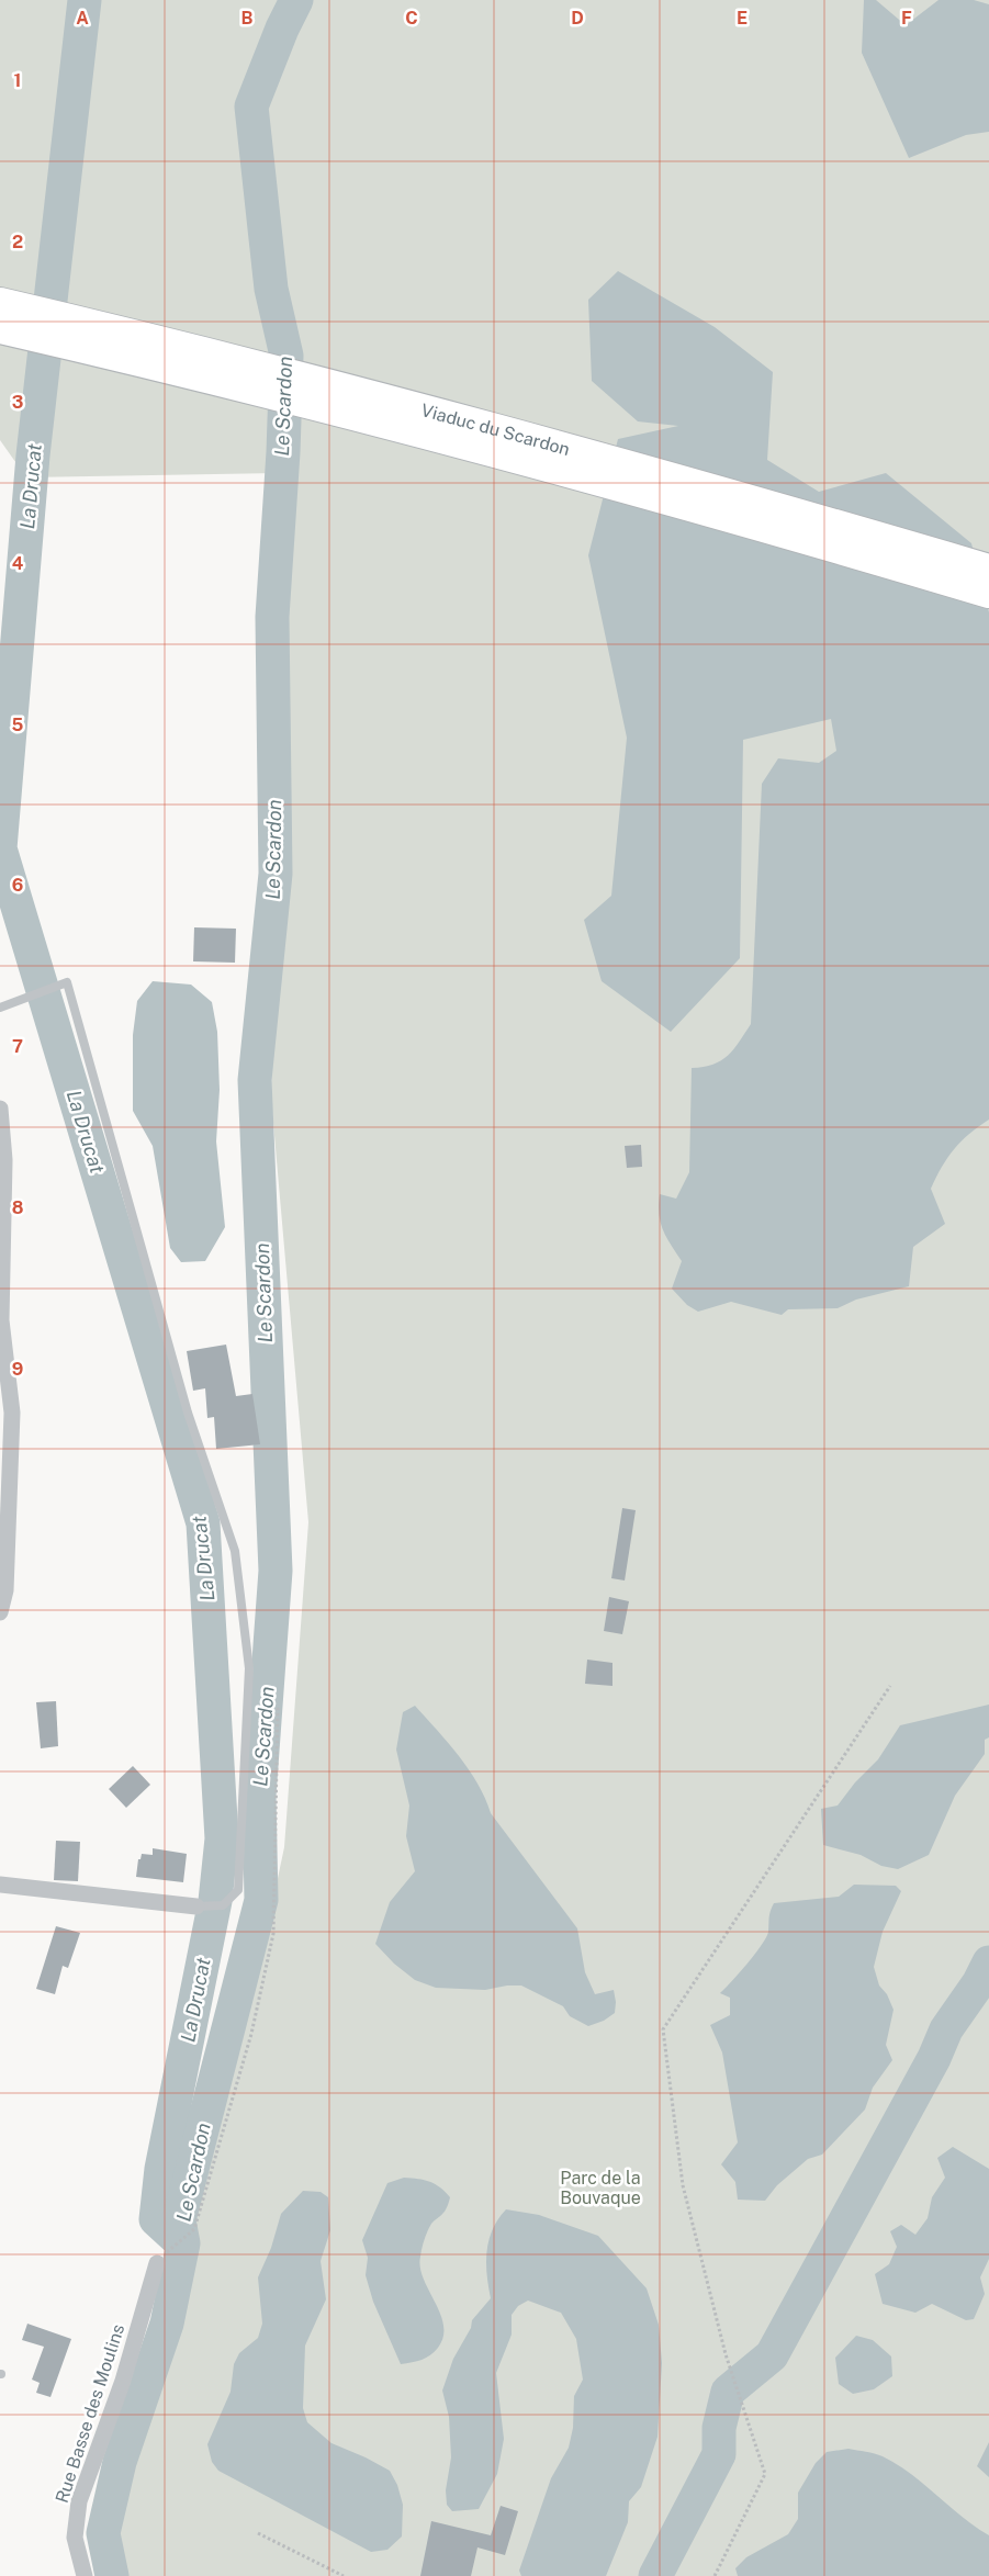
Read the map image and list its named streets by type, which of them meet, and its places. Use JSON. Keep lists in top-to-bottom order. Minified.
{"streets":{"highway":["Viaduc du Scardon"],"street":["Rue Basse des Moulins"]},"water":["Le Scardon","La Drucat"],"parks":["Parc de la Bouvaque"],"grid":{"columns":["A","B","C","D","E","F"],"rows":["1","2","3","4","5","6","7","8","9"]}}
